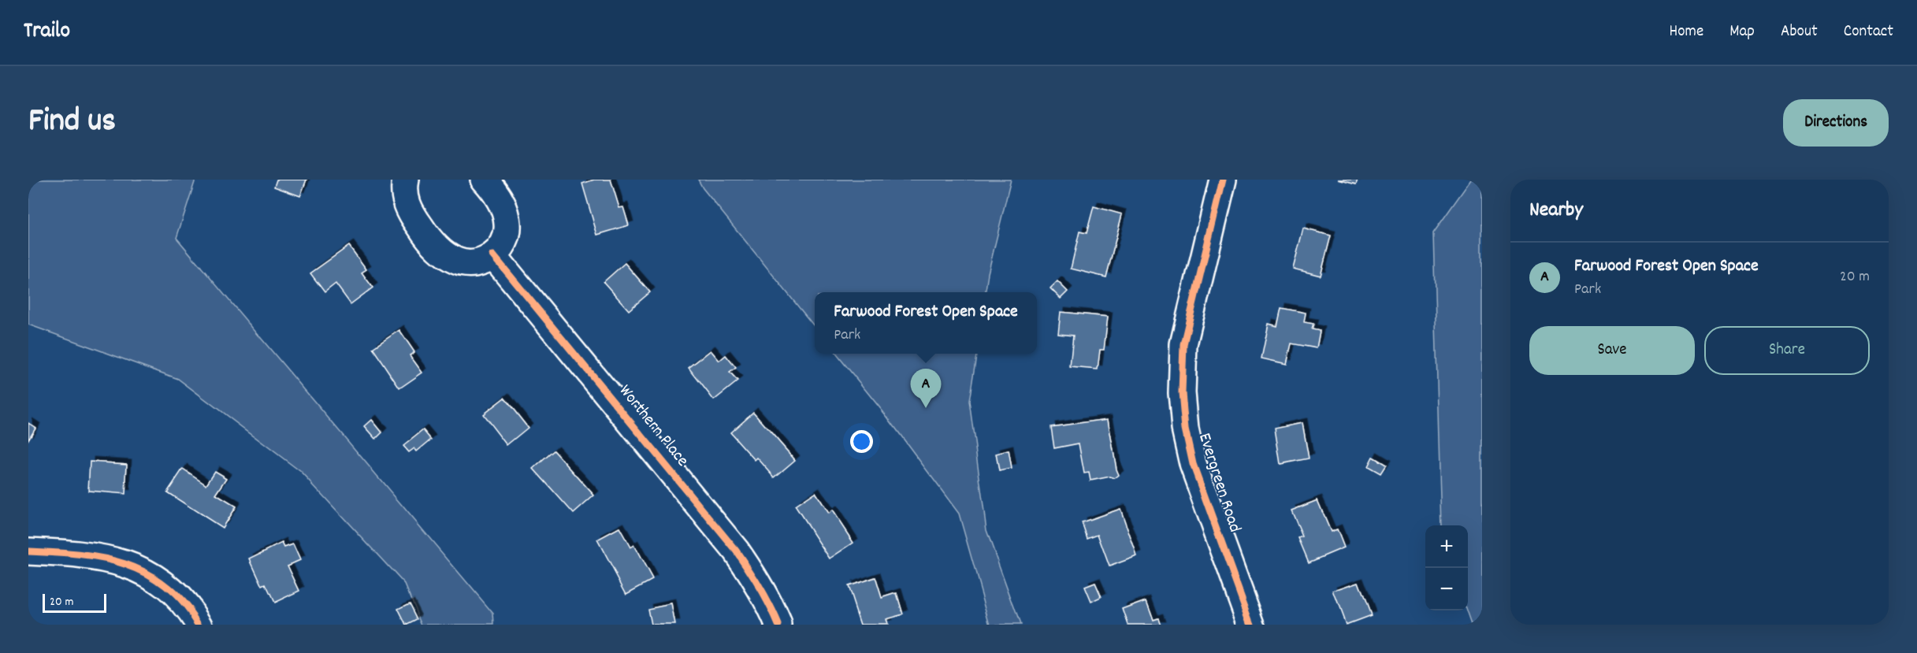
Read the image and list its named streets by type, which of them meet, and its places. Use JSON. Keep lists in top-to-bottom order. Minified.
{"streets":{"street":["Worthern Place","Evergreen Road"]},"scale_bar":"20 m","page":{"header":"Trailo","nav":["Home","Map","About","Contact"],"title":"Find us","buttons":["Directions",["Save","Share"]],"heading":"Nearby","list":[{"mark":"A","name":"Farwood Forest Open Space","note":"Park","value":"20 m"}],"popup":["Farwood Forest Open Space","Park"],"pins":"A","map_buttons":["+","−"],"scale":"20 m"}}
